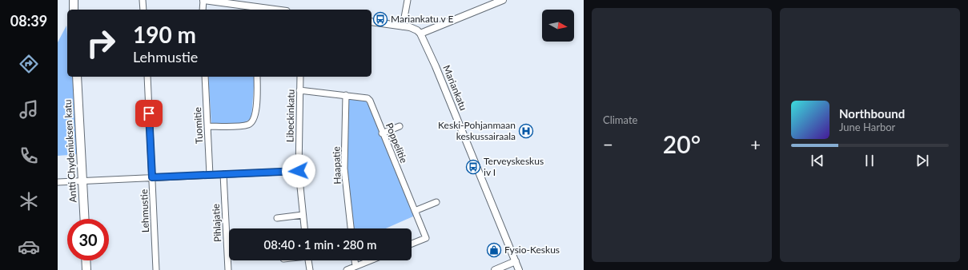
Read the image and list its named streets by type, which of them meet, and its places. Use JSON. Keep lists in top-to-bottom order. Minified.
{"streets":{"main road":["Antti Chydeniuksen katu"],"street":["Mariankatu","Libeckinkatu","Tuomitie","Poppelitie","Haapatie","Lehmustie","Pihlajatie"]},"crossings":[["Libeckinkatu","Poppelitie"],["Poppelitie","Haapatie"]],"places":{"bus stop":["Mariankatu v E","Terveyskeskus iv I"],"hospital":["Keski-Pohjanmaan keskussairaala"],"shop":["Fysio-Keskus"]},"north":"right","page":{"tabs":"08:39","tile":"Climate","turn":["190 m","Lehmustie"],"song":["Northbound","June Harbor"],"heat":["−","20°","+"],"limit":"30","trip":"08:40 · 1 min · 280 m"}}
